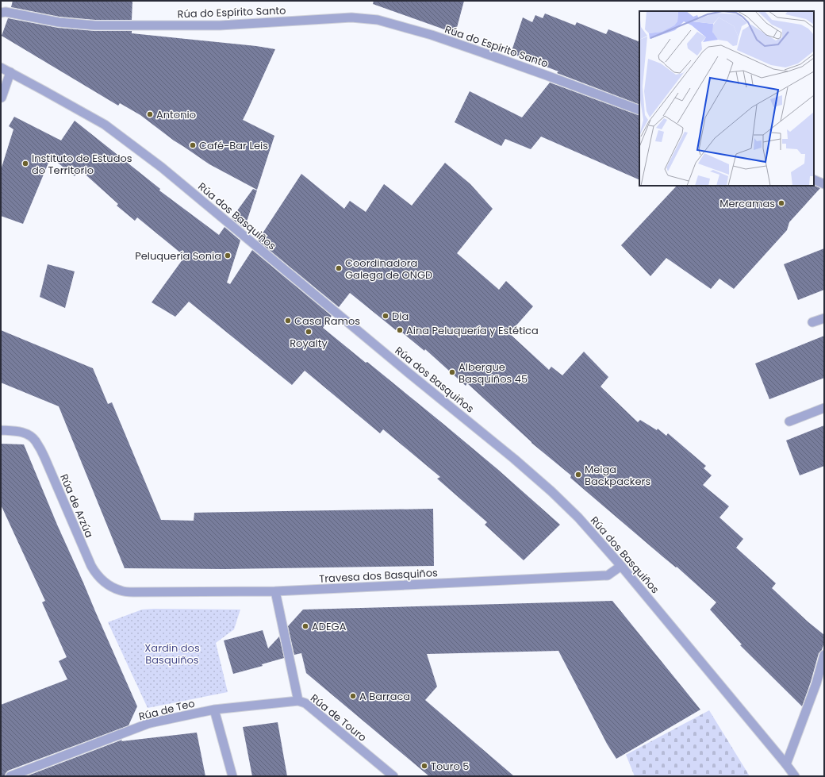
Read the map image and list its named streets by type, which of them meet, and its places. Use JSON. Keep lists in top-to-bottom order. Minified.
{"streets":{"street":["Rúa do Espírito Santo","Rúa dos Basquiños","Rúa de Arzúa","Travesa dos Basquiños","Rúa de Teo","Rúa de Touro"]},"crossings":[["Rúa dos Basquiños","Travesa dos Basquiños"],["Rúa de Arzúa","Travesa dos Basquiños"],["Travesa dos Basquiños","Rúa de Touro"],["Rúa de Teo","Rúa de Touro"]],"parks":["Xardín dos Basquiños"],"places":["Antonio","Café-Bar Leis","Instituto de Estudos do Territorio","Mercamas","Peluquería Sonia","Coordinadora Galega de ONGD","Dia","Casa Ramos","Aina Peluquería y Estética","Royalty","Albergue Basquiños 45","Meiga Backpackers","ADEGA","A Barraca","Touro 5"]}
